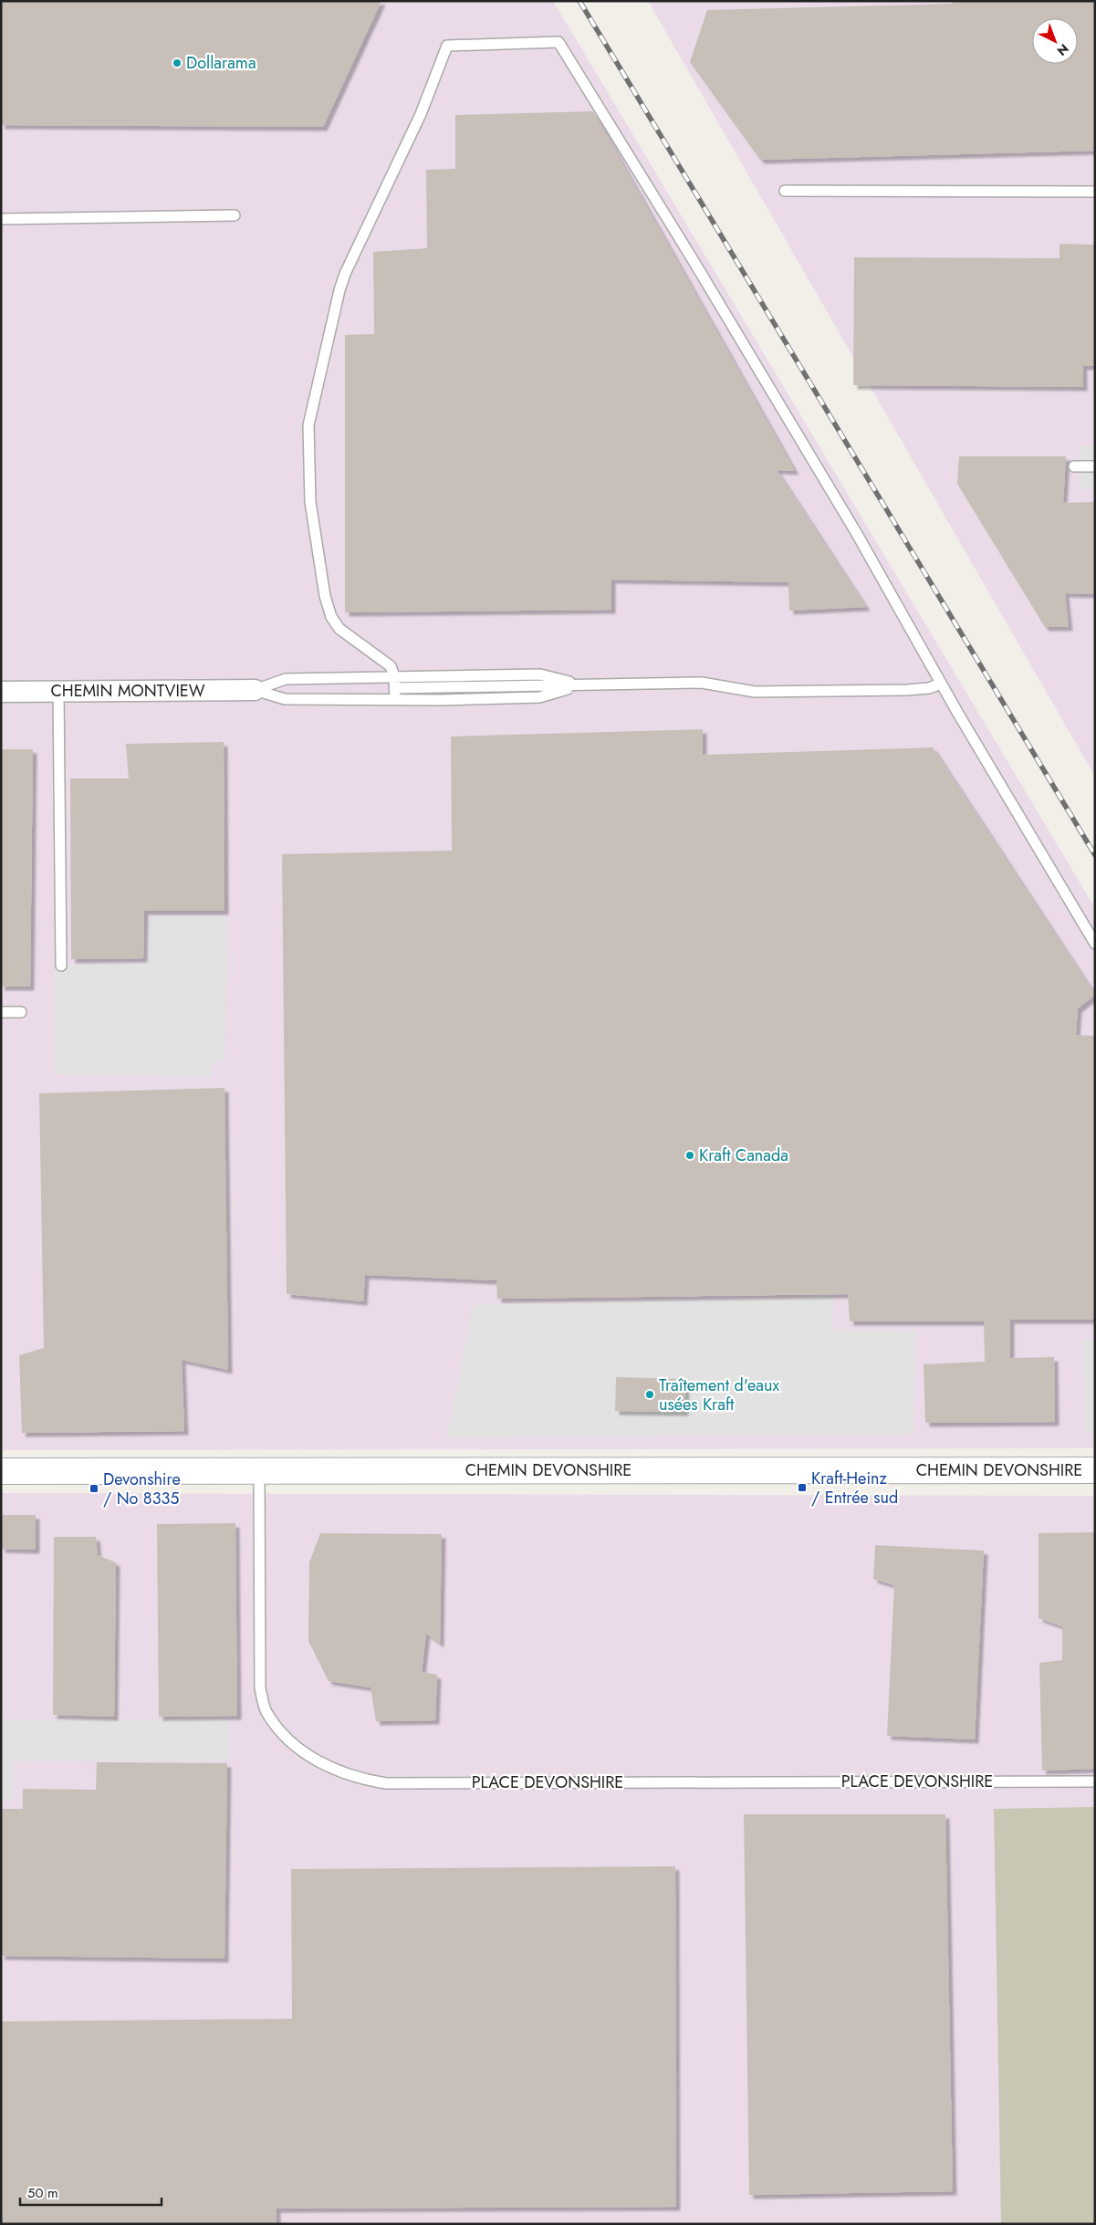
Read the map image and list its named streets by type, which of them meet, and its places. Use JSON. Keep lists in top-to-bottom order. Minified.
{"streets":{"street":["CHEMIN MONTVIEW","CHEMIN DEVONSHIRE"],"lane":["PLACE DEVONSHIRE"]},"crossings":[["CHEMIN DEVONSHIRE","PLACE DEVONSHIRE"]],"places":{"other":["Dollarama","Kraft Canada","Traîtement d'eaux usées Kraft"],"transit":["Kraft-Heinz / Entrée sud","Devonshire / No 8335"]},"scale_bar":"50 m","north":"bottom right"}
